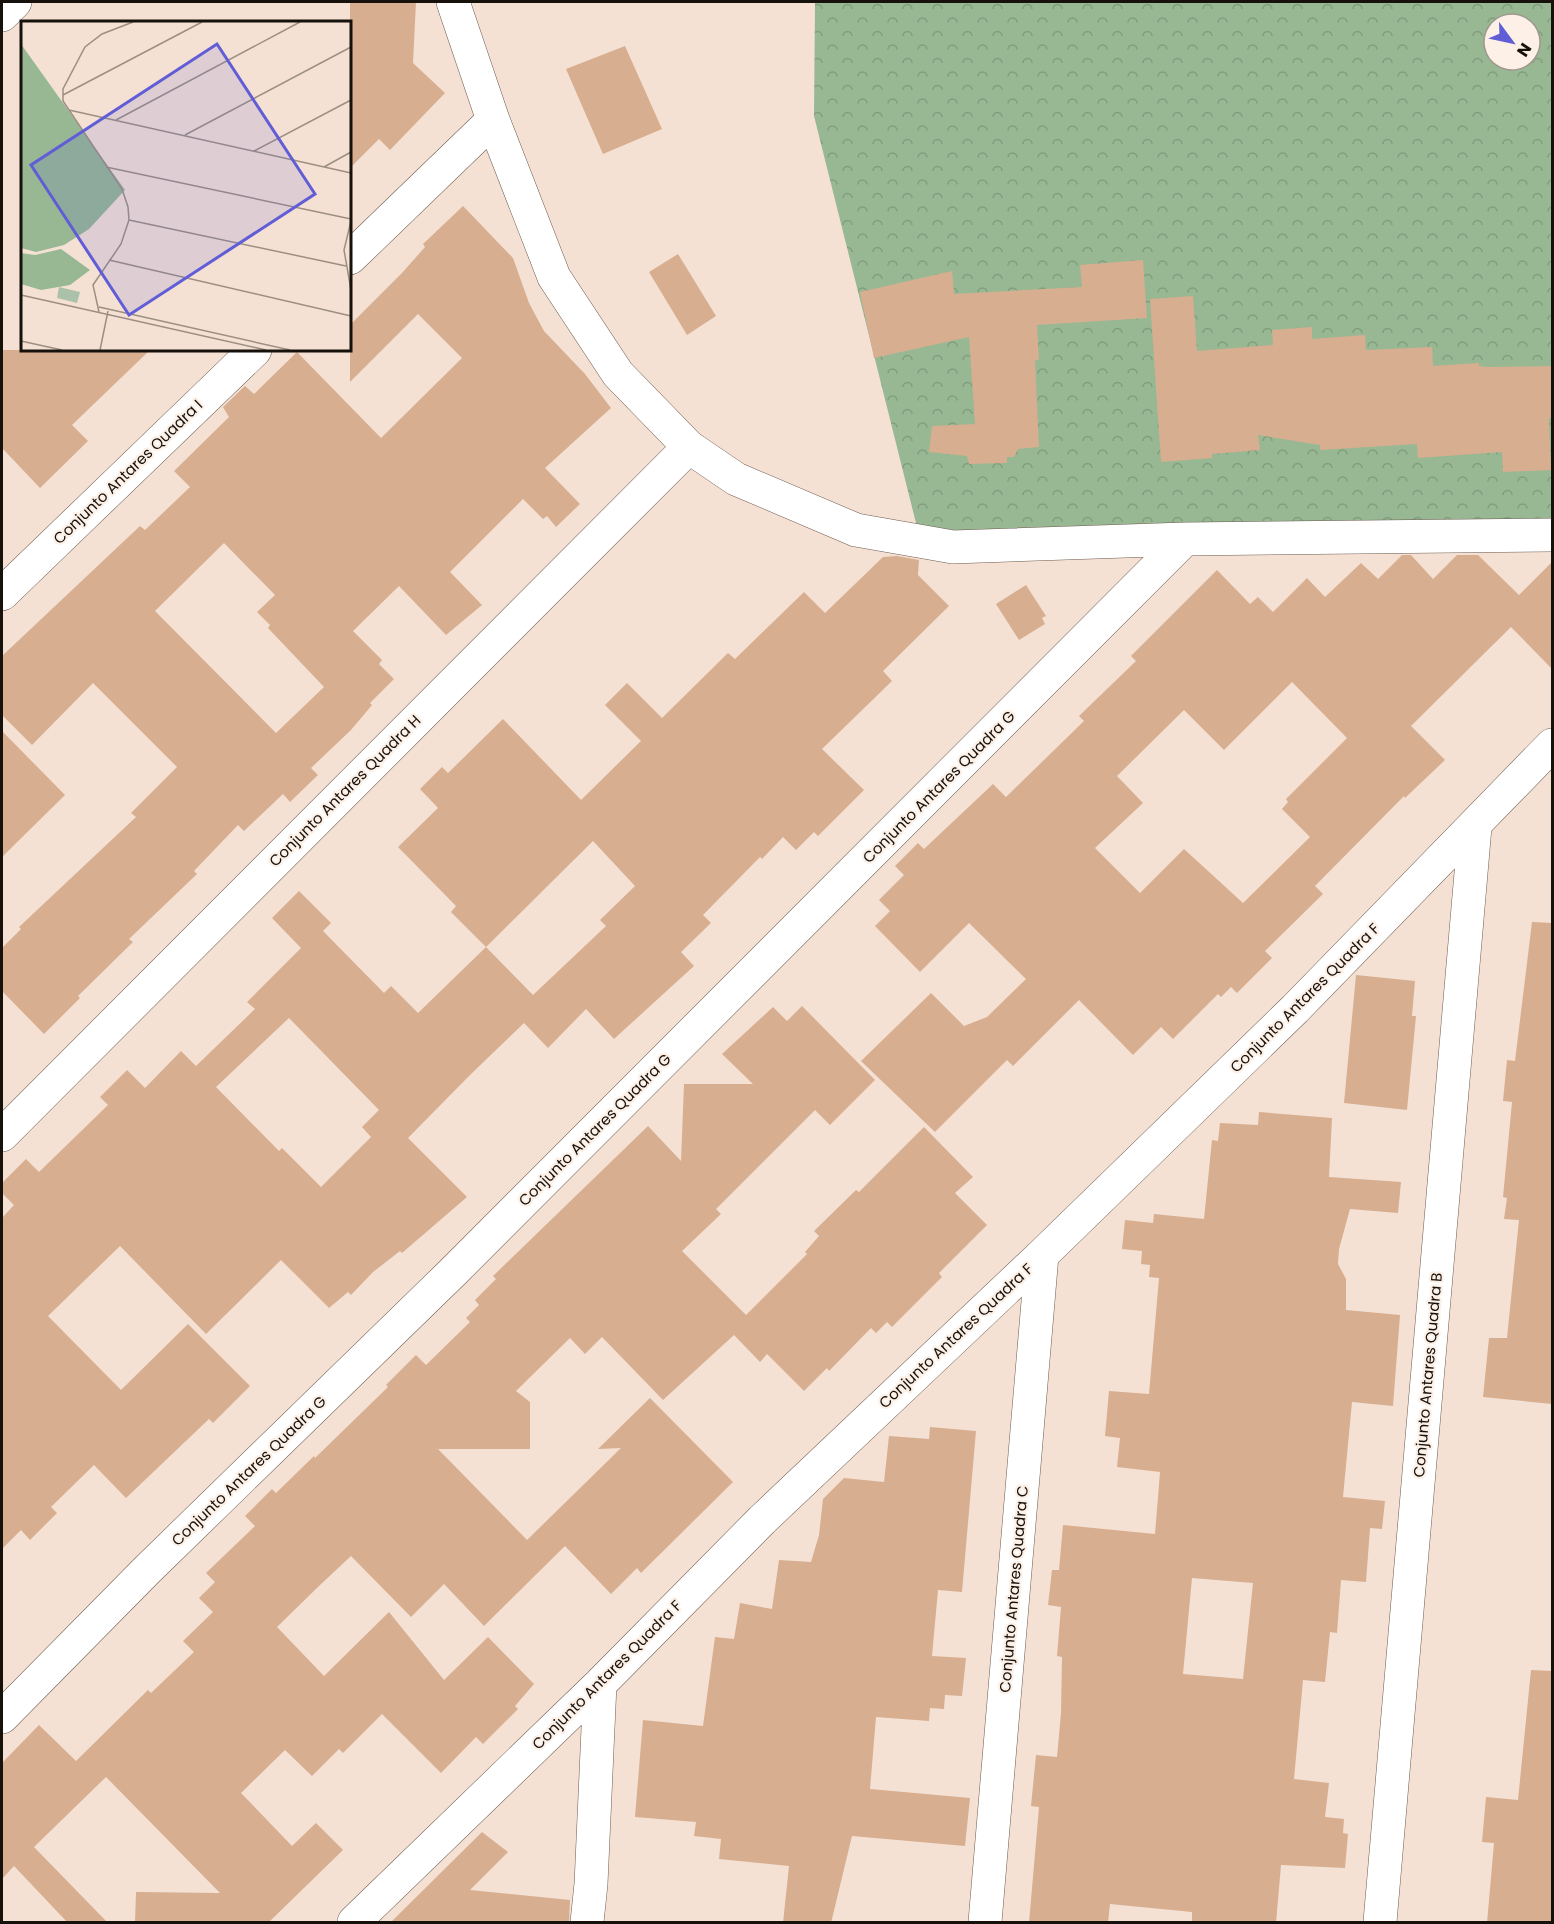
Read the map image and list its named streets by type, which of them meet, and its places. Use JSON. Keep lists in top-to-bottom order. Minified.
{"streets":{"street":["Conjunto Antares Quadra I","Conjunto Antares Quadra G","Conjunto Antares Quadra H","Conjunto Antares Quadra F","Conjunto Antares Quadra B","Conjunto Antares Quadra C"]},"crossings":[["Conjunto Antares Quadra F","Conjunto Antares Quadra B"],["Conjunto Antares Quadra F","Conjunto Antares Quadra C"]],"north":"bottom right"}
